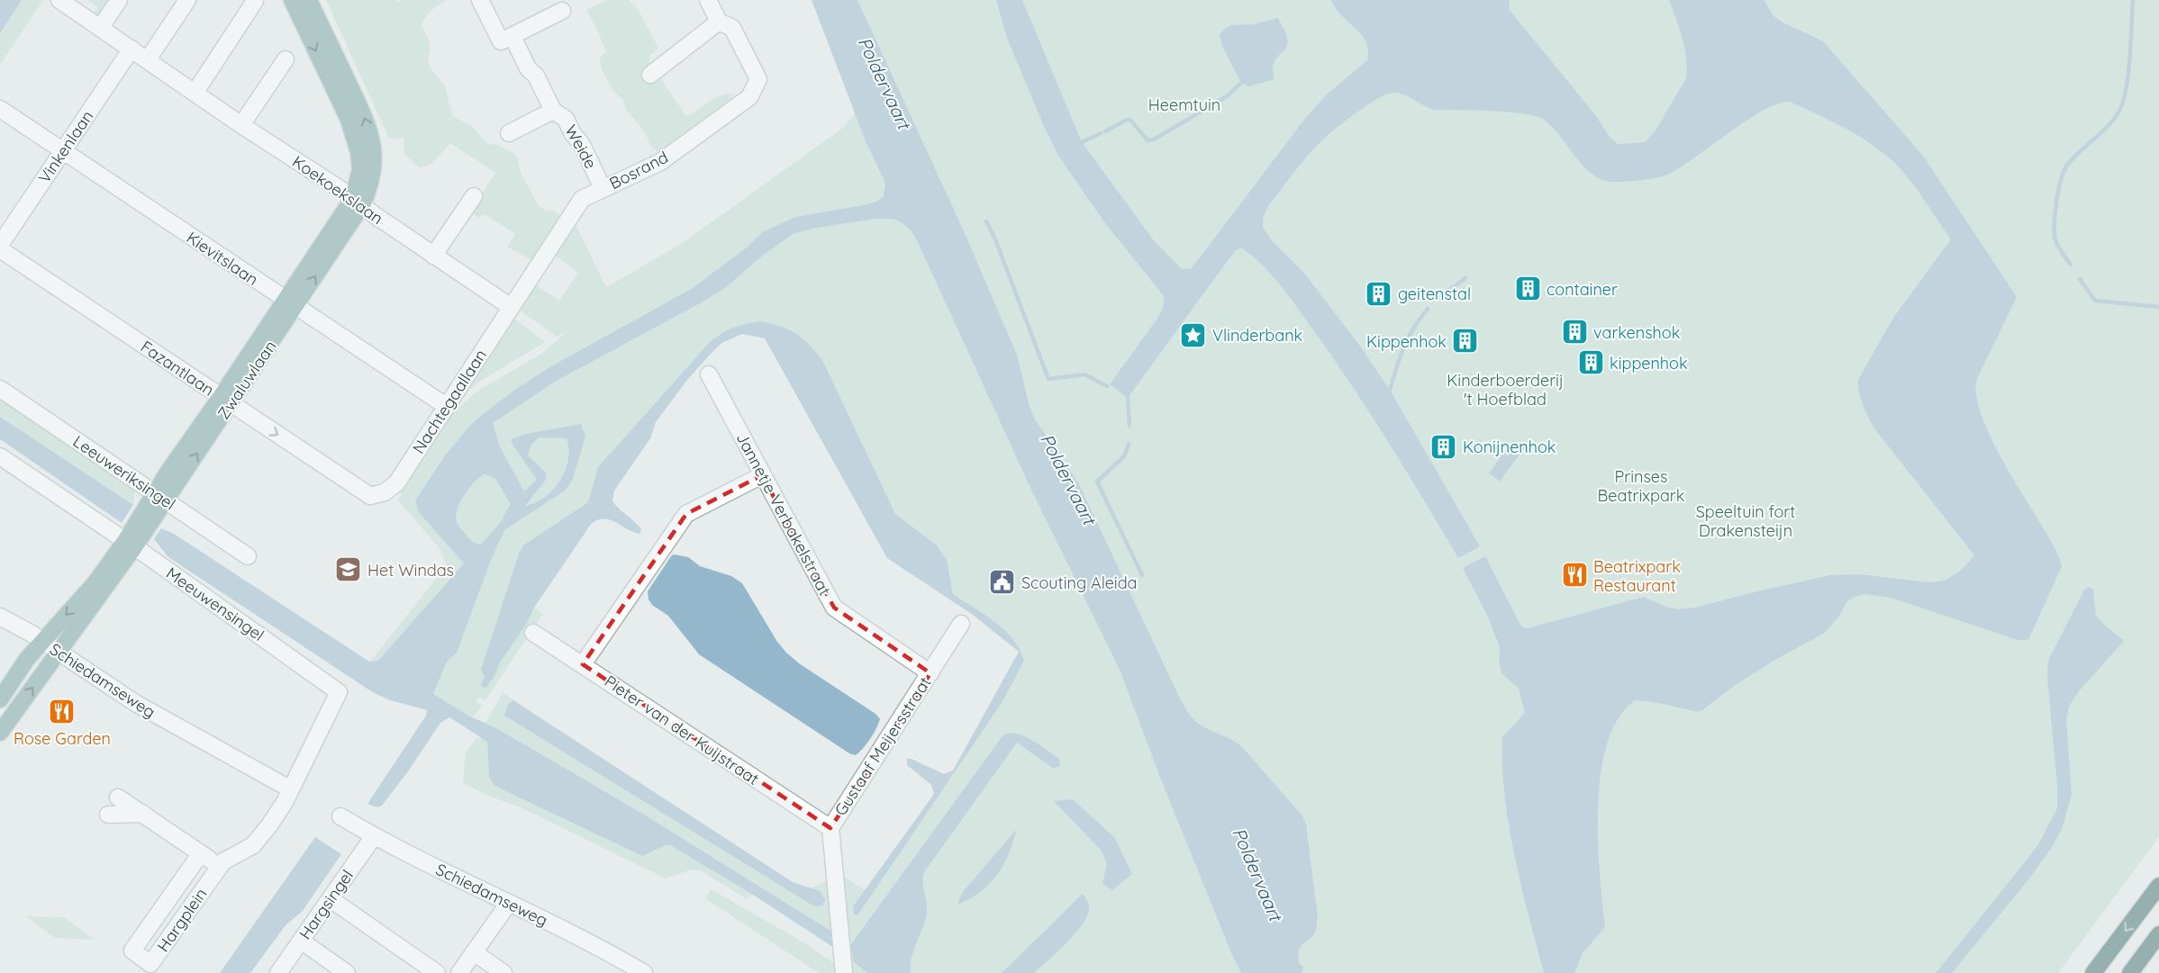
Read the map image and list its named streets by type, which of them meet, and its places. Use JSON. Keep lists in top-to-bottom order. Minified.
{"streets":{"main road":["Zwaluwlaan"],"street":["Vinkenlaan","Weide","Bosrand","Koekoekslaan","Kievitslaan","Fazantlaan","Nachtegaallaan","Leeuweriksingel","Jannetje Verbakelstraat","Meeuwensingel","Schiedamseweg","Pieter van der Kuijstraat","Gustaaf Meijersstraat","Hargsingel","Hargplein"]},"crossings":[["Vinkenlaan","Koekoekslaan"],["Vinkenlaan","Kievitslaan"],["Weide","Bosrand"],["Bosrand","Koekoekslaan"],["Bosrand","Nachtegaallaan"],["Koekoekslaan","Zwaluwlaan"],["Koekoekslaan","Nachtegaallaan"],["Kievitslaan","Zwaluwlaan"],["Kievitslaan","Nachtegaallaan"],["Fazantlaan","Zwaluwlaan"],["Fazantlaan","Nachtegaallaan"],["Zwaluwlaan","Leeuweriksingel"],["Zwaluwlaan","Meeuwensingel"],["Zwaluwlaan","Schiedamseweg"],["Jannetje Verbakelstraat","Gustaaf Meijersstraat"],["Meeuwensingel","Schiedamseweg"],["Meeuwensingel","Hargplein"],["Schiedamseweg","Hargsingel"],["Schiedamseweg","Hargplein"],["Pieter van der Kuijstraat","Gustaaf Meijersstraat"]],"one_way":["Fazantlaan"],"water":["Poldervaart"],"parks":["Heemtuin","Kinderboerderij 't Hoefblad","Prinses Beatrixpark","Speeltuin fort Drakensteijn"],"places":{"building":["container","geitenstal","varkenshok","Kippenhok","kippenhok","Konijnenhok"],"place":["Vlinderbank"],"school or university":["Het Windas"],"restaurant":["Beatrixpark Restaurant","Rose Garden"],"public building":["Scouting Aleida"]}}
